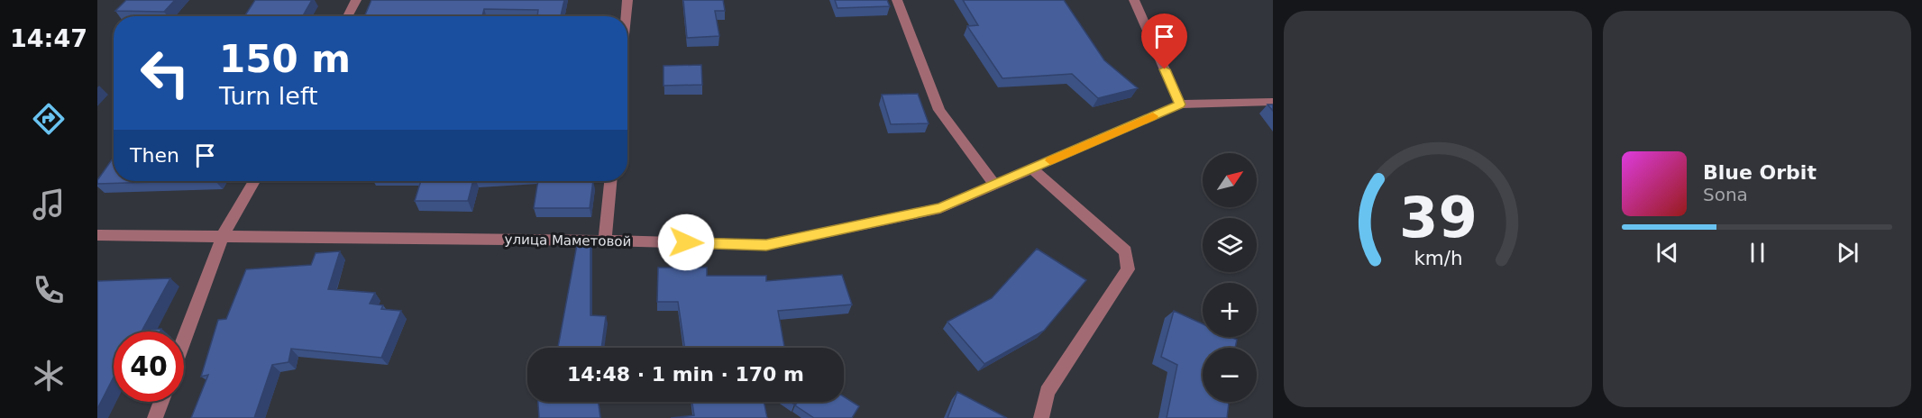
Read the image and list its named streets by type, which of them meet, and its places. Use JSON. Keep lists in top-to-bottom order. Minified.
{"streets":{"street":["улица Маметовой"]},"north":"top right","page":{"tabs":"14:47","turn":["150 m","Turn left"],"then":"Then","song":["Blue Orbit","Sona"],"map_buttons":["+","−"],"limit":"40","trip":"14:48 · 1 min · 170 m","gauge":["39","km/h"]}}
